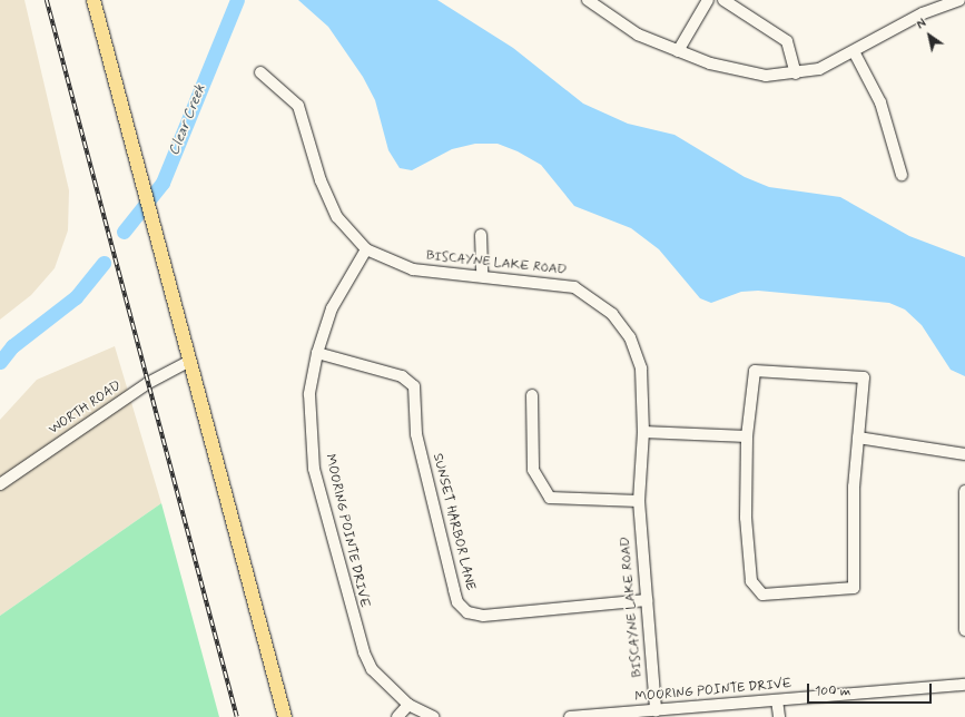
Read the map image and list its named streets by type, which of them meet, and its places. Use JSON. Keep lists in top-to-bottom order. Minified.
{"streets":{"street":["BISCAYNE LAKE ROAD","WORTH ROAD","SUNSET HARBOR LANE","MOORING POINTE DRIVE"]},"crossings":[["BISCAYNE LAKE ROAD","SUNSET HARBOR LANE"],["BISCAYNE LAKE ROAD","MOORING POINTE DRIVE"],["SUNSET HARBOR LANE","MOORING POINTE DRIVE"]],"water":["Clear Creek"],"scale_bar":"100 m","north":"top left"}
